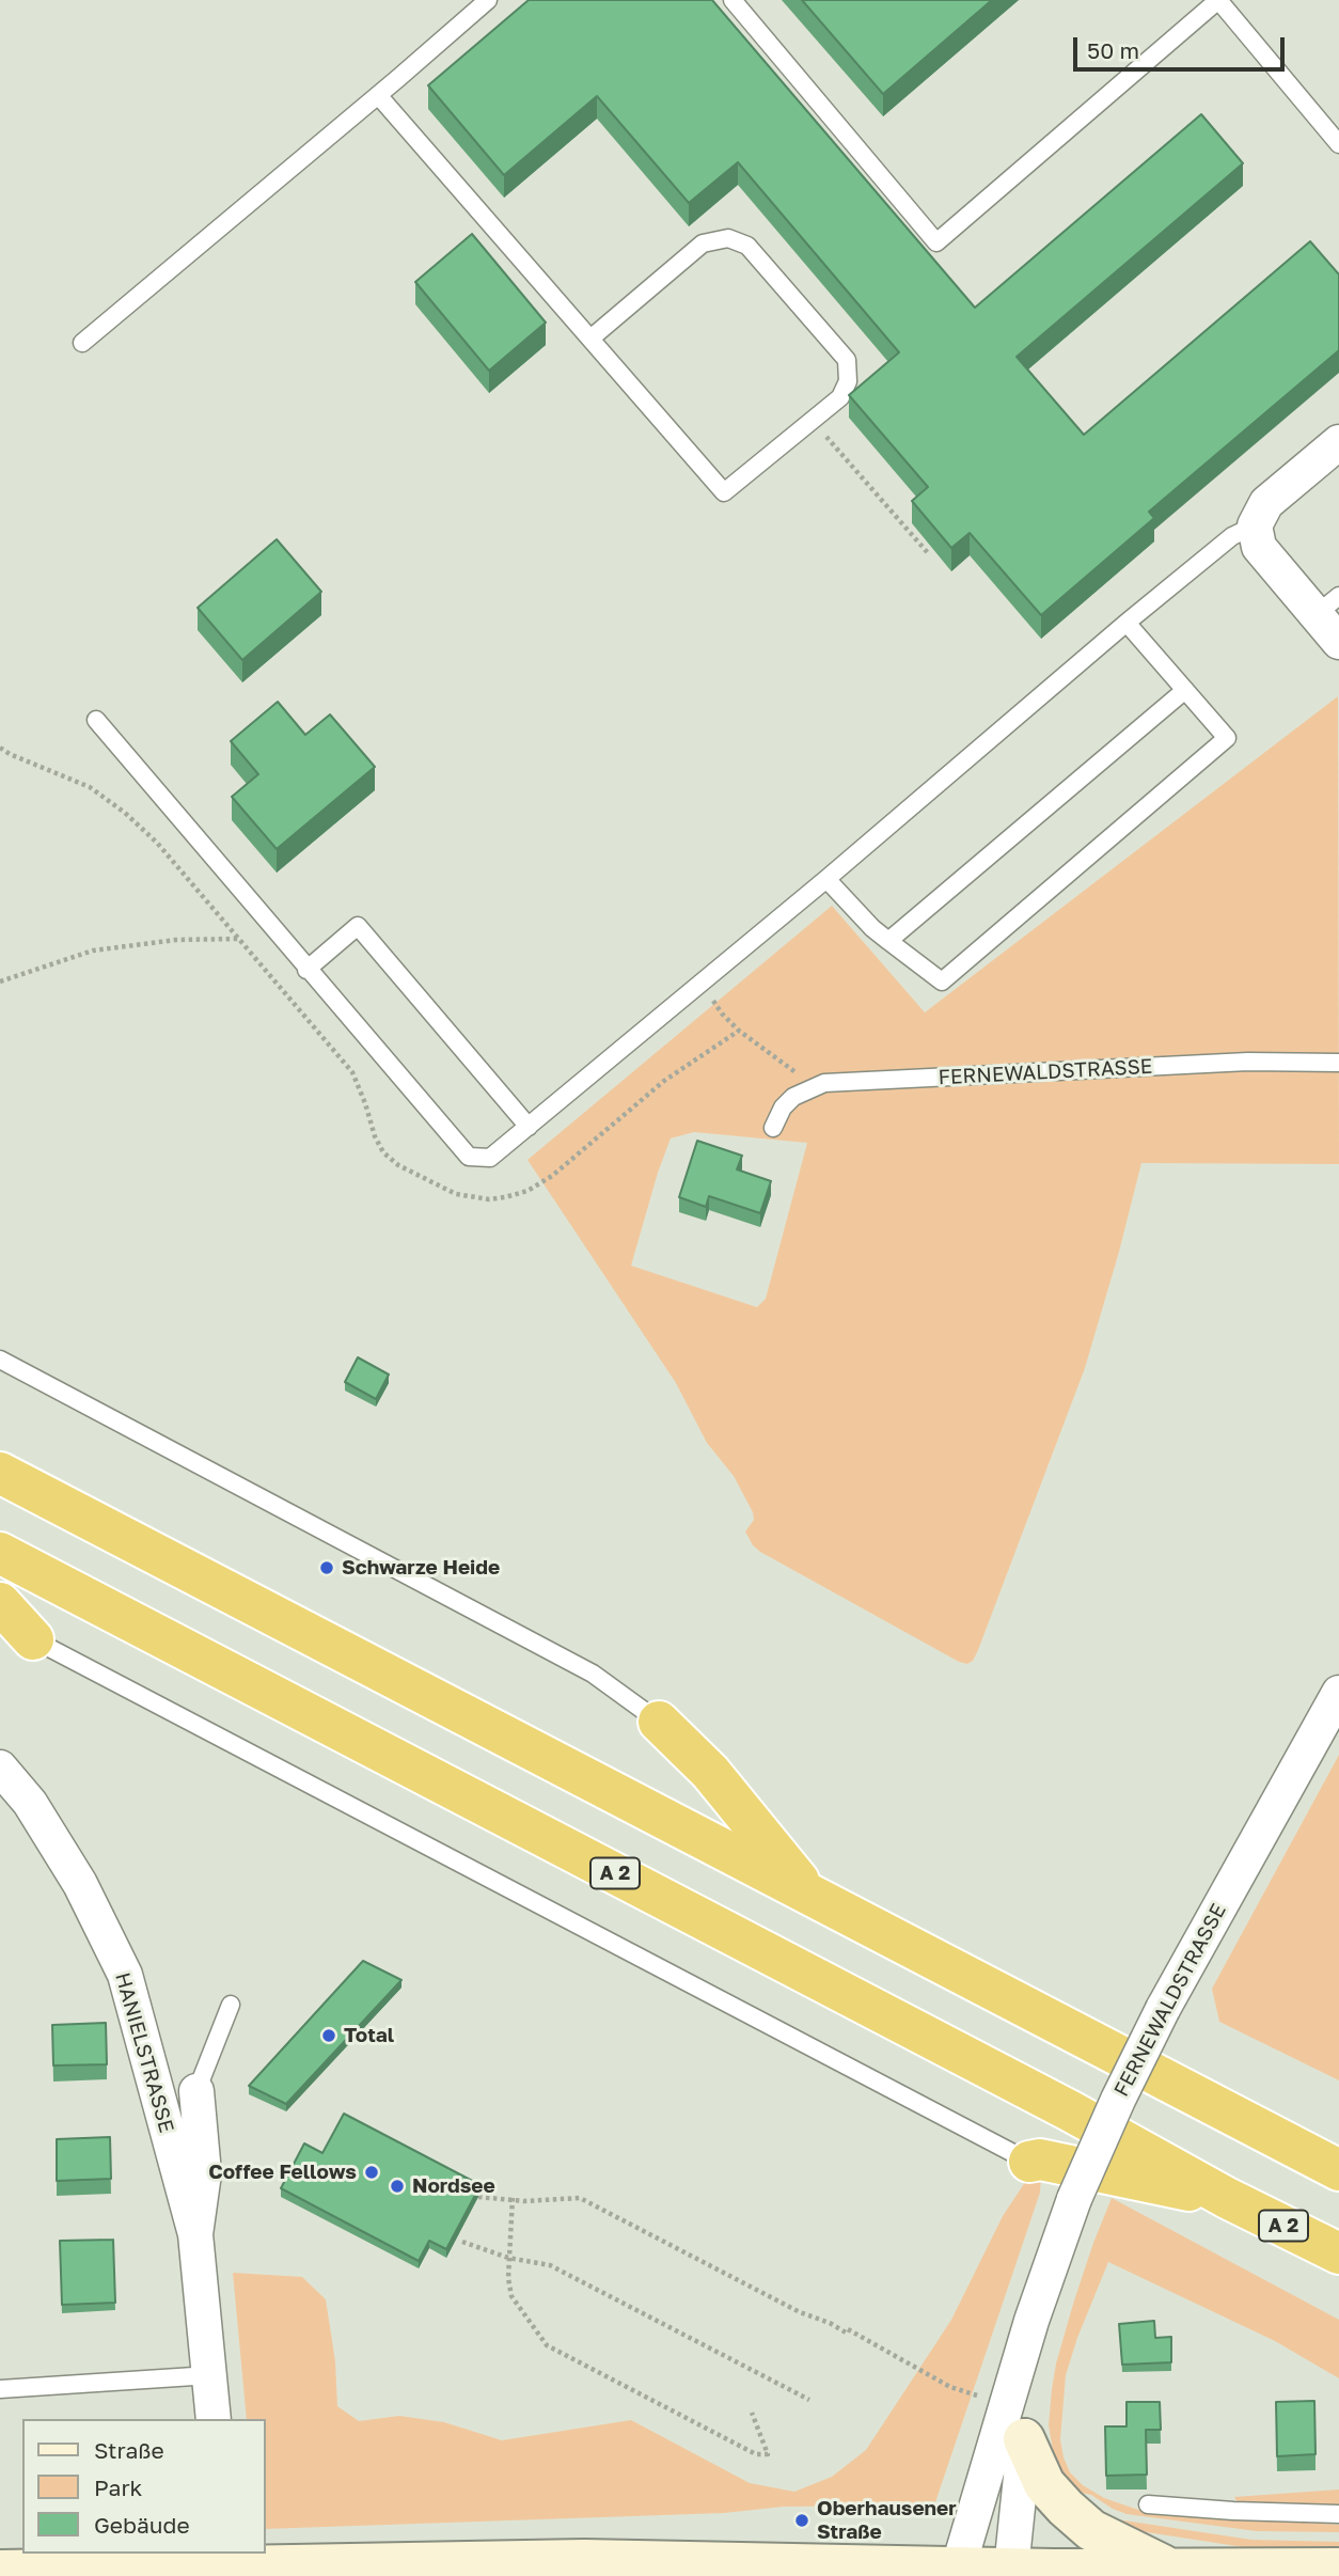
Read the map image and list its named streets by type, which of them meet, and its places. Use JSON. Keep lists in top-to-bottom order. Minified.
{"streets":{"highway":["A 2"],"main road":["FERNEWALDSTRASSE"],"street":["HANIELSTRASSE"]},"places":["Schwarze Heide","Total","Coffee Fellows","Nordsee","Oberhausener Straße"],"legend":["Straße","Park","Gebäude"],"scale_bar":"50 m"}
